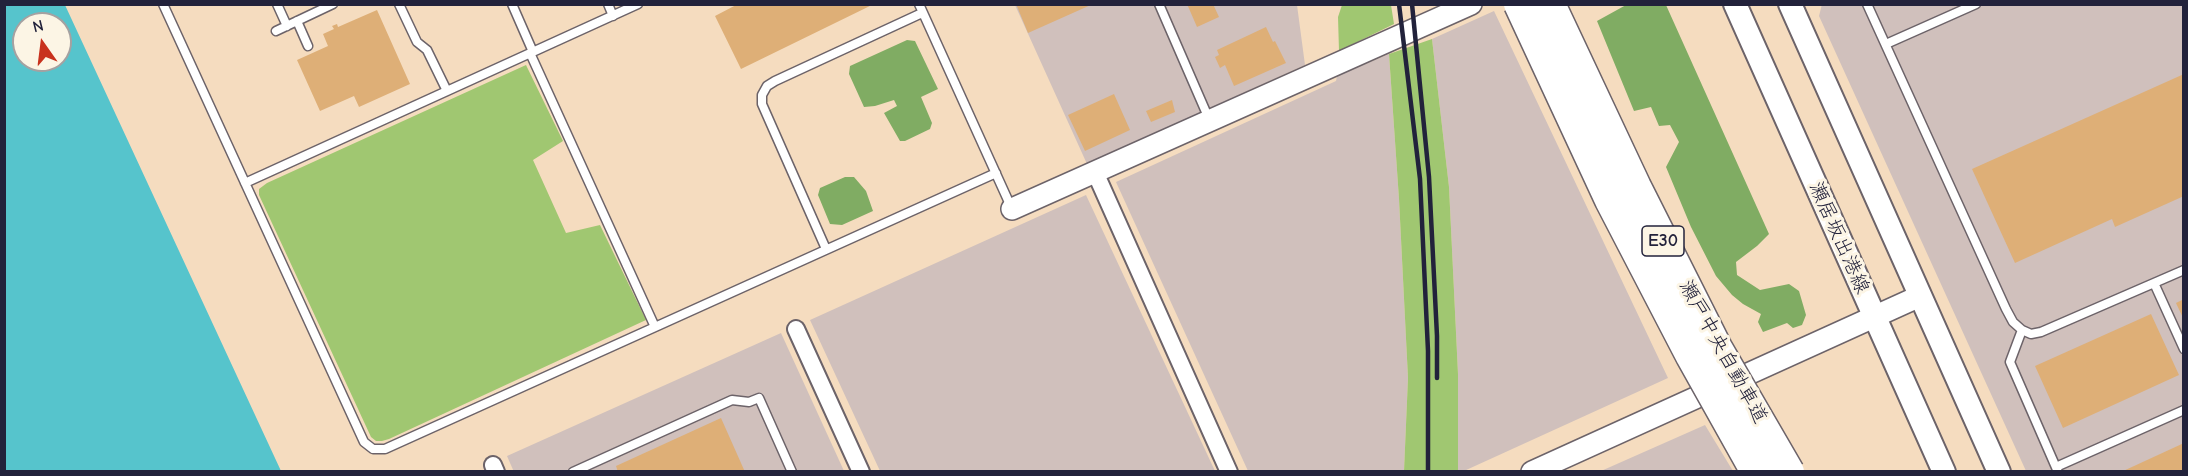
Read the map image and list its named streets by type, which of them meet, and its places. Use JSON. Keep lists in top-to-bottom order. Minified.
{"streets":{"highway":["E30","瀬戸中央自動車道"],"main road":["瀬居坂出港線"]},"north":"top"}
